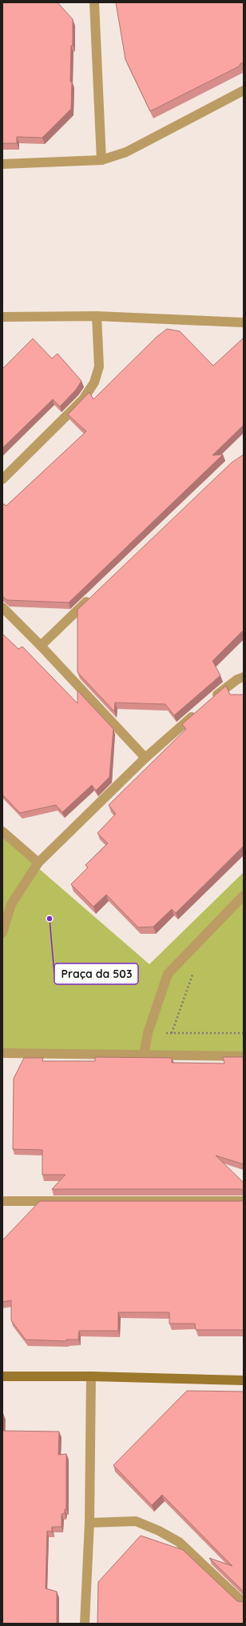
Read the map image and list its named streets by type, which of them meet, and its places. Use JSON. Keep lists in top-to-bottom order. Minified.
{"places":["Praça da 503"]}
